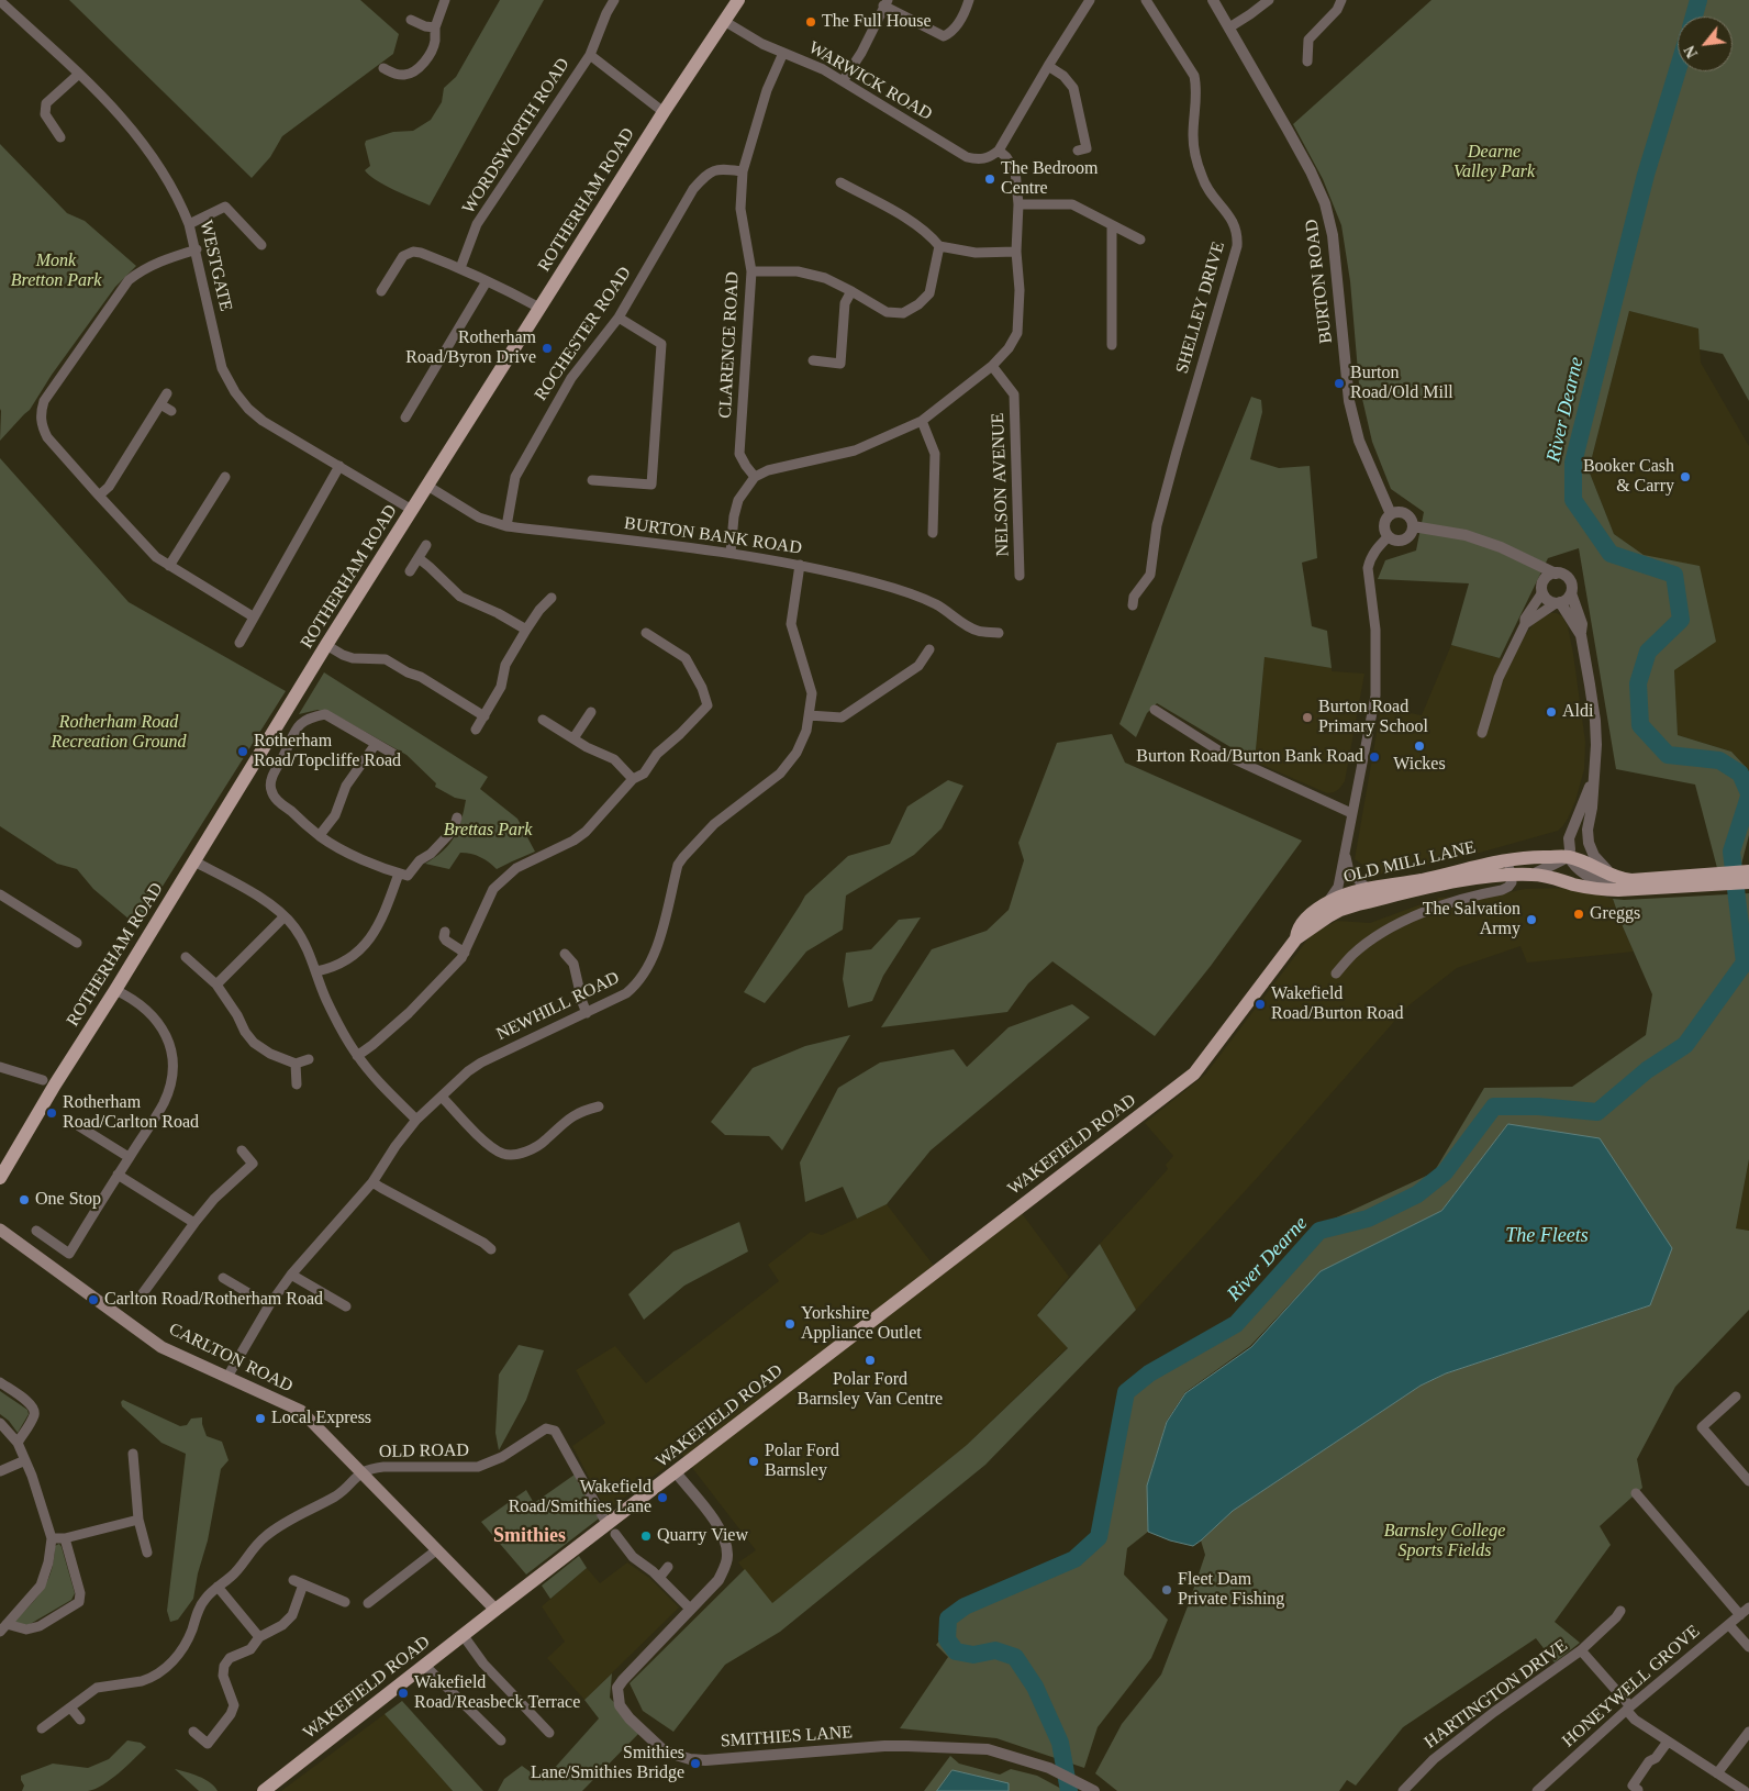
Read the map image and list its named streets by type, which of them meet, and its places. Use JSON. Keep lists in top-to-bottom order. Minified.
{"streets":{"main road":["ROTHERHAM ROAD","OLD MILL LANE","WAKEFIELD ROAD","CARLTON ROAD"],"street":["WARWICK ROAD","WORDSWORTH ROAD","WESTGATE","BURTON ROAD","SHELLEY DRIVE","ROCHESTER ROAD","CLARENCE ROAD","NELSON AVENUE","BURTON BANK ROAD","NEWHILL ROAD","OLD ROAD","HONEYWELL GROVE","HARTINGTON DRIVE","SMITHIES LANE"]},"crossings":[["WARWICK ROAD","ROTHERHAM ROAD"],["WARWICK ROAD","CLARENCE ROAD"],["WORDSWORTH ROAD","ROTHERHAM ROAD"],["ROTHERHAM ROAD","WESTGATE"],["ROTHERHAM ROAD","BURTON BANK ROAD"],["ROCHESTER ROAD","CLARENCE ROAD"],["ROCHESTER ROAD","BURTON BANK ROAD"],["BURTON BANK ROAD","NEWHILL ROAD"],["OLD MILL LANE","WAKEFIELD ROAD"],["NEWHILL ROAD","CARLTON ROAD"],["WAKEFIELD ROAD","CARLTON ROAD"],["WAKEFIELD ROAD","OLD ROAD"],["WAKEFIELD ROAD","SMITHIES LANE"],["CARLTON ROAD","OLD ROAD"],["HONEYWELL GROVE","HARTINGTON DRIVE"]],"districts":["Smithies"],"water":["River Dearne","The Fleets"],"parks":["Dearne Valley Park","Monk Bretton Park","Rotherham Road Recreation Ground","Brettas Park","Barnsley College Sports Fields"],"places":["The Full House","The Bedroom Centre","Rotherham Road/Byron Drive","Burton Road/Old Mill","Booker Cash & Carry","Aldi","Burton Road Primary School","Wickes","Rotherham Road/Topcliffe Road","Burton Road/Burton Bank Road","Greggs","The Salvation Army","Wakefield Road/Burton Road","Rotherham Road/Carlton Road","One Stop","Carlton Road/Rotherham Road","Yorkshire Appliance Outlet","Polar Ford Barnsley Van Centre","Local Express","Polar Ford Barnsley","Wakefield Road/Smithies Lane","Quarry View","Fleet Dam Private Fishing","Wakefield Road/Reasbeck Terrace","Smithies Lane/Smithies Bridge"],"north":"bottom left"}
